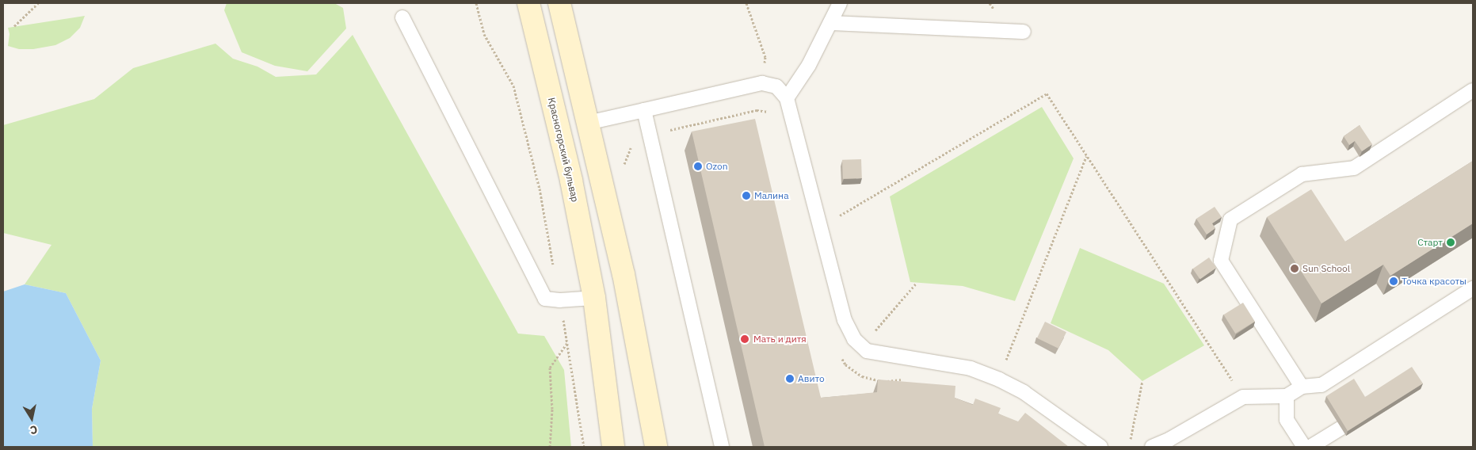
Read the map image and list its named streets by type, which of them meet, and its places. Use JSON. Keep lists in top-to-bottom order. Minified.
{"streets":{"main road":["Красногорский бульвар"]},"places":["Ozon","Малина","Старт","Sun School","Точка красоты","Мать и дитя","Авито"],"north":"bottom"}
